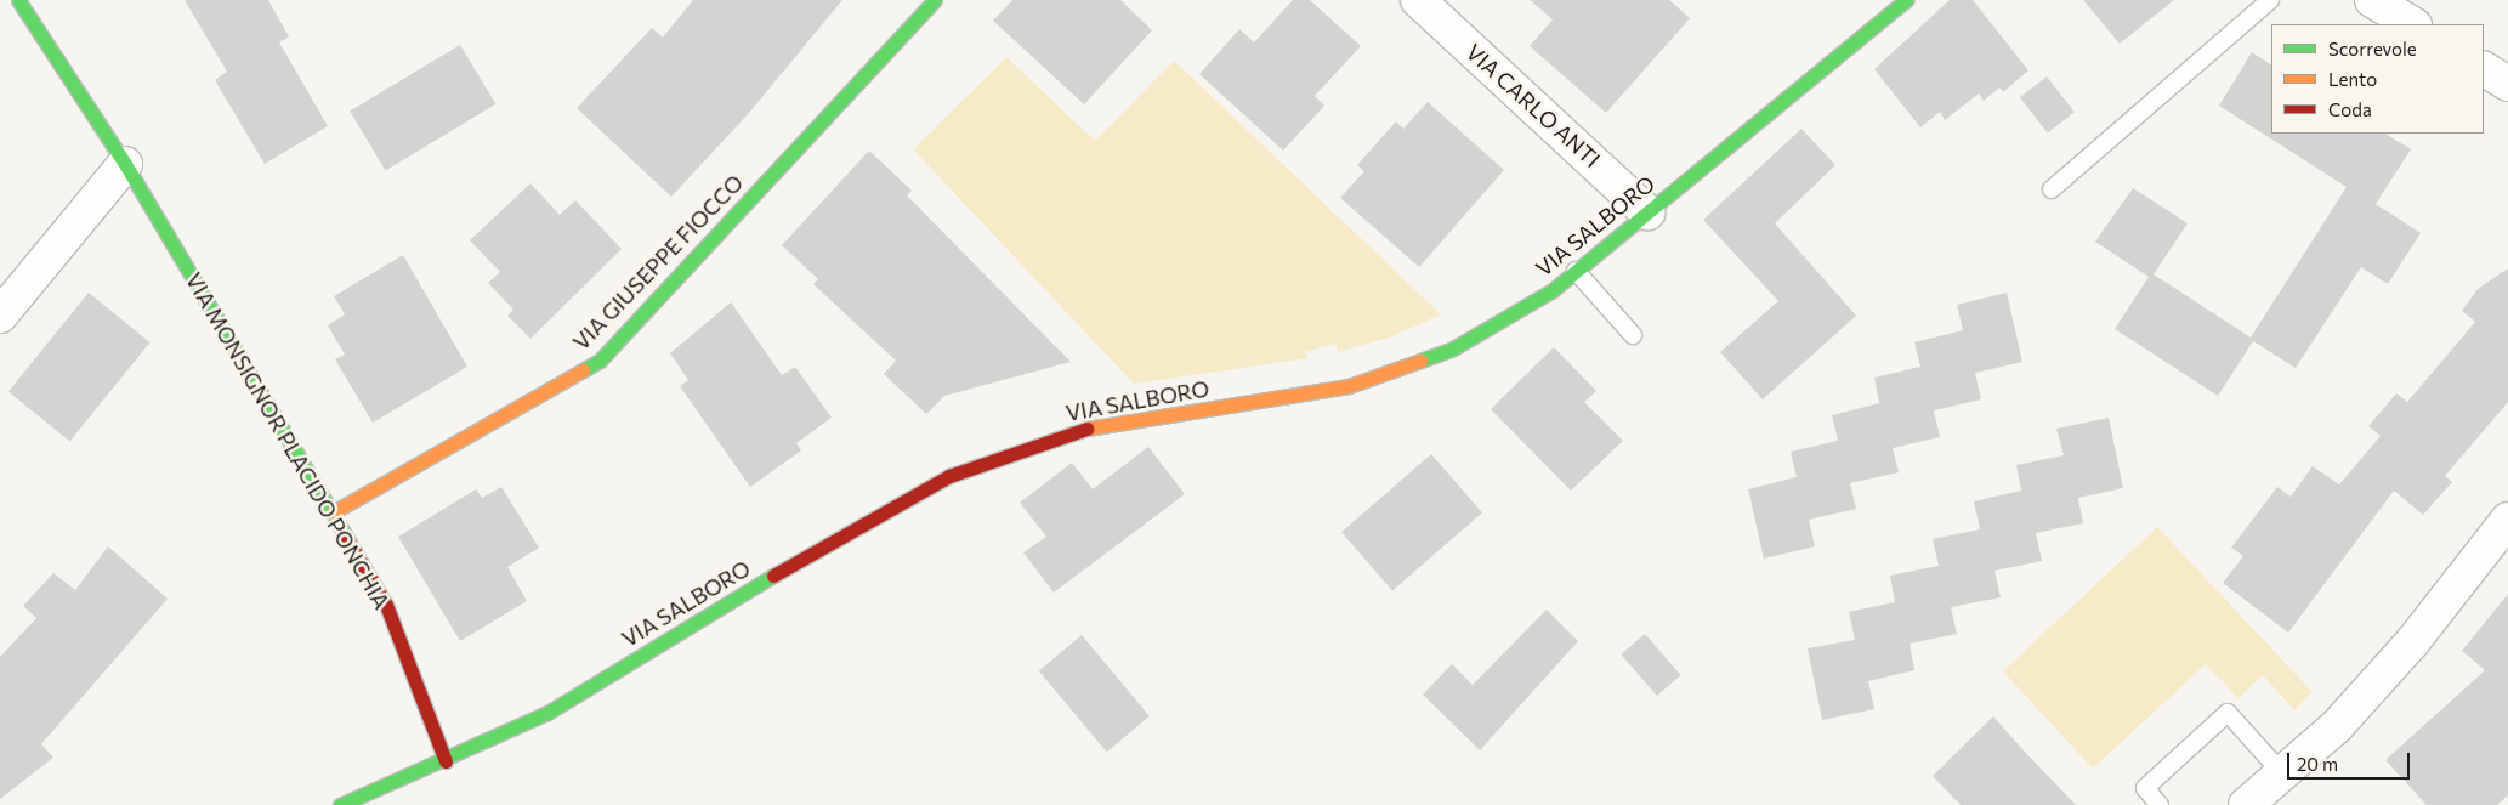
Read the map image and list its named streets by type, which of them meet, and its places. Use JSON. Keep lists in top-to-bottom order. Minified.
{"streets":{"street":["VIA CARLO ANTI","VIA SALBORO","VIA GIUSEPPE FIOCCO","VIA MONSIGNOR PLACIDO PONCHIA"]},"crossings":[["VIA CARLO ANTI","VIA SALBORO"],["VIA SALBORO","VIA MONSIGNOR PLACIDO PONCHIA"],["VIA GIUSEPPE FIOCCO","VIA MONSIGNOR PLACIDO PONCHIA"]],"legend":["Scorrevole","Lento","Coda"],"scale_bar":"20 m"}
